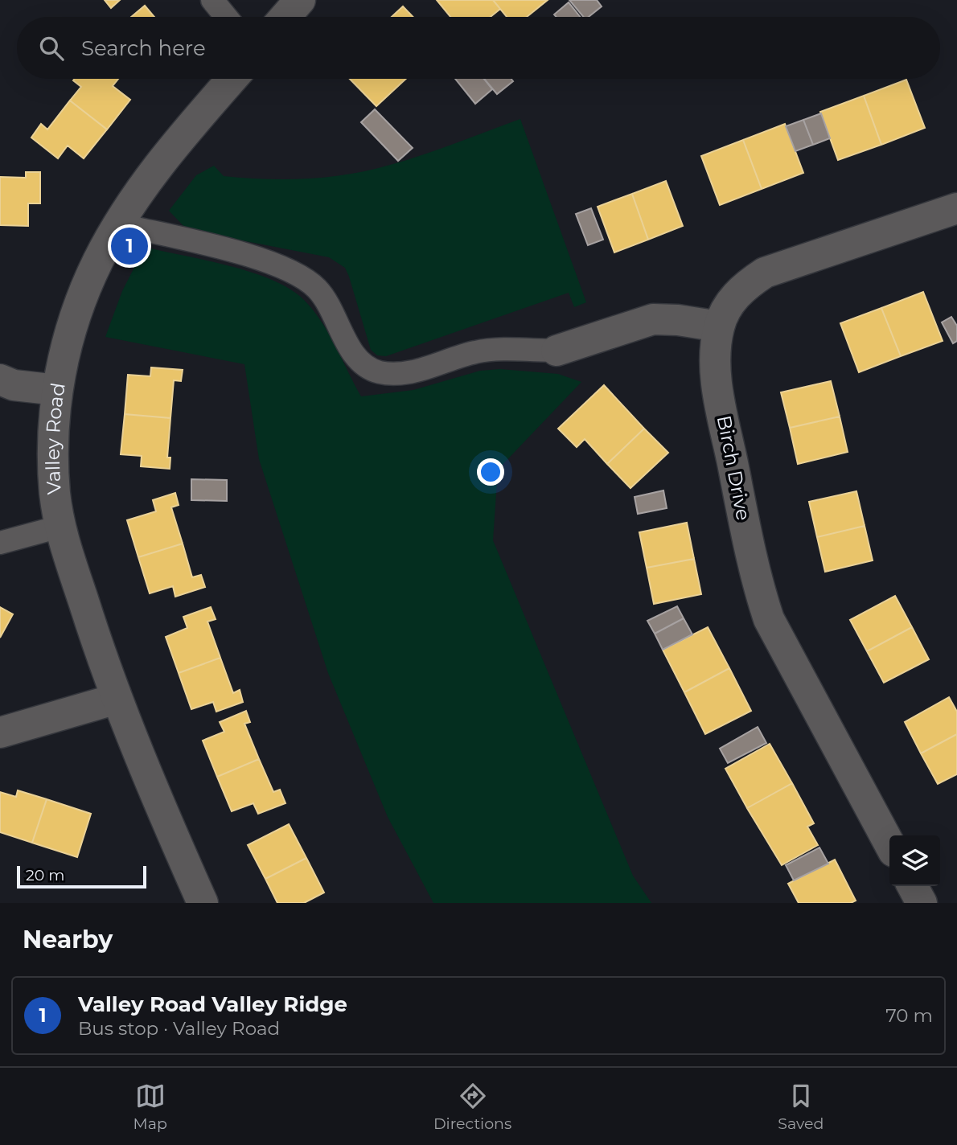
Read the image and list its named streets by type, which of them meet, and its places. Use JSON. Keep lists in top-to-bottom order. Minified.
{"streets":{"street":["Valley Road","Birch Drive"]},"scale_bar":"20 m","page":{"search":"Search here","pins":"1","scale":"20 m","heading":"Nearby","list":[{"mark":"1","name":"Valley Road Valley Ridge","note":"Bus stop · Valley Road","value":"70 m"}],"nav":["Map","Directions","Saved"]}}
